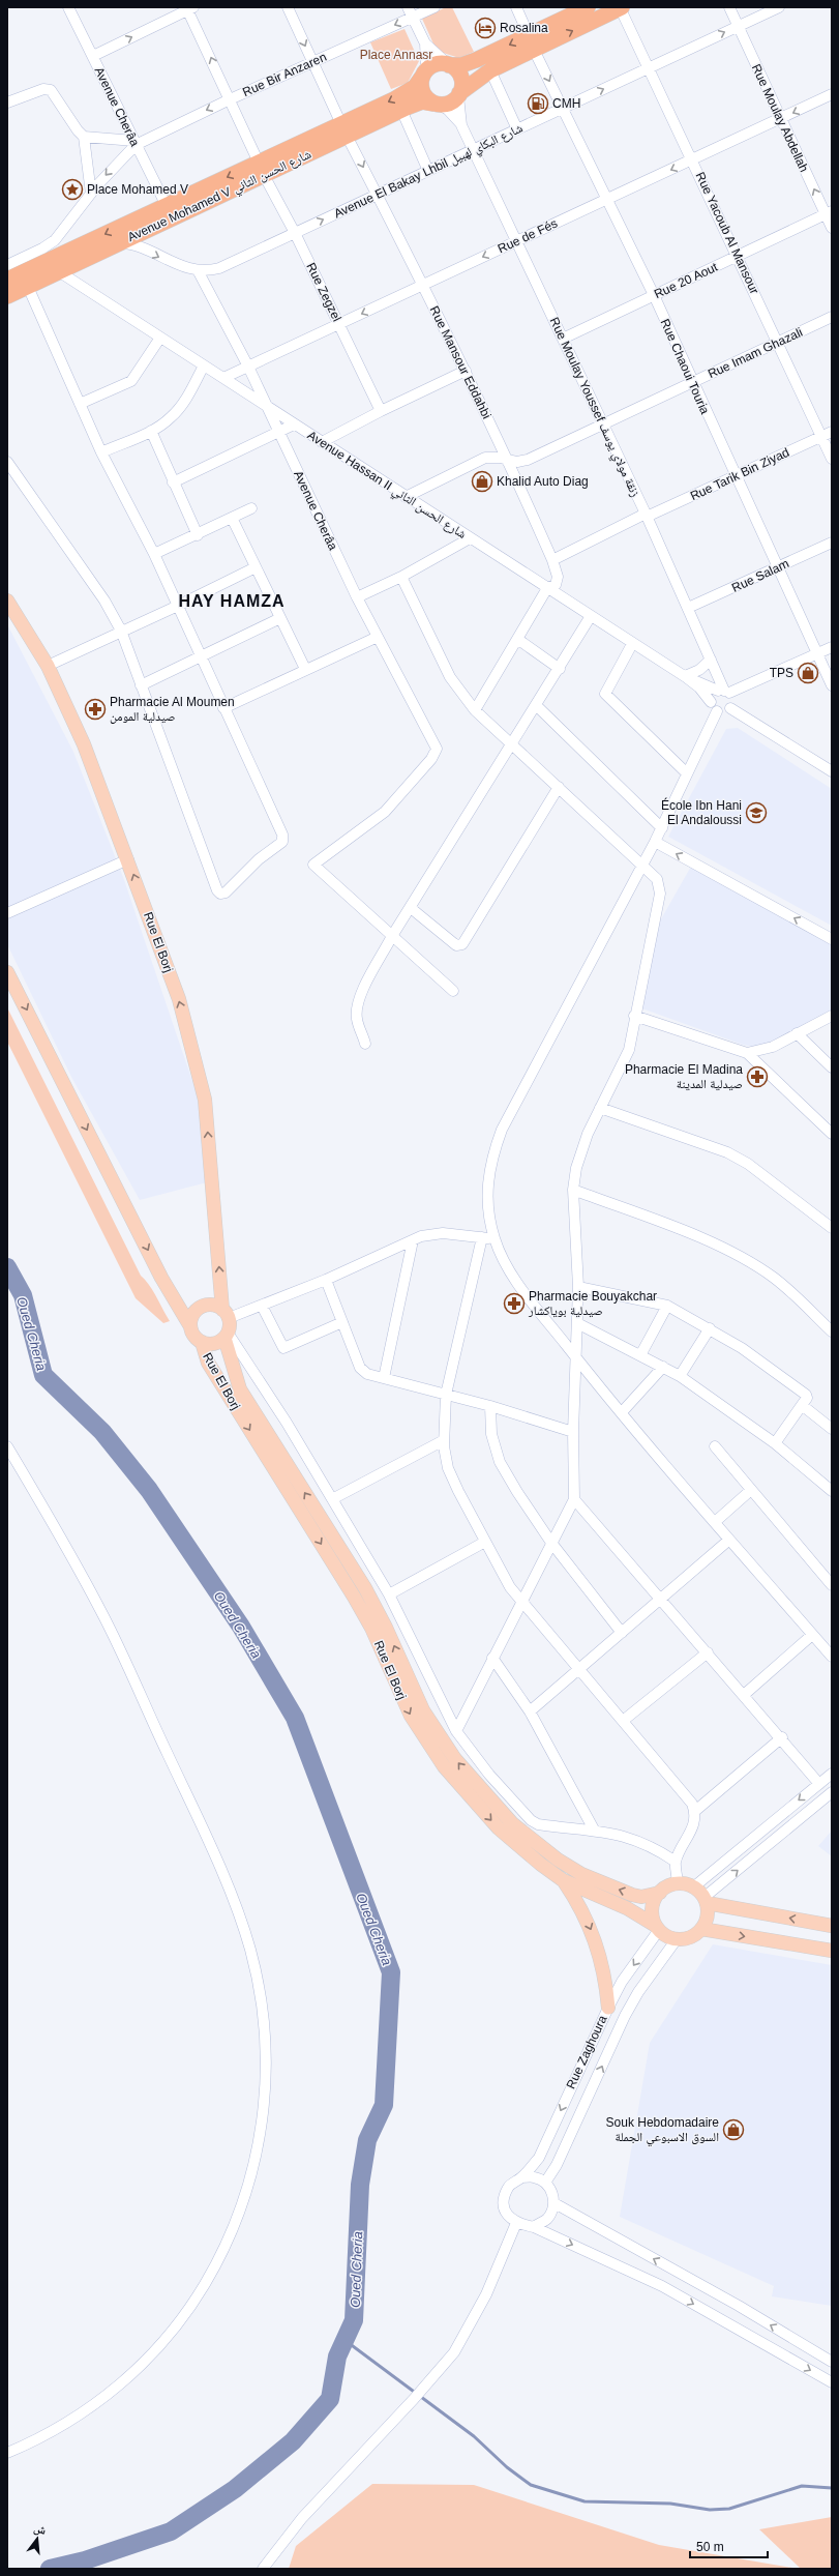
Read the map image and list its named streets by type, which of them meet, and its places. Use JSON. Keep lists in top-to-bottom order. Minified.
{"streets":{"highway":["Avenue Mohamed V شارع الحسن الثاني"],"main road":["Rue El Borj"],"street":["Rue Bir Anzaren","Avenue Cherâa","Rue Moulay Abdellah","Avenue El Bakay Lhbil شارع البكاي لهبيل","Rue Yacoub Al Mansour","Rue de Fés","Rue 20 Aout","Rue Zegzel","Rue Imam Ghazali","Rue Mansour Eddahbi","Rue Chaoui Touria","Rue Moulay Youssef زنقة مولاي يوسف","Rue Tarik Bin Ziyad","Avenue Hassan II شارع الحسن الثاني","Rue Salam","Rue Zaghoura"]},"crossings":[["Rue Bir Anzaren","Avenue Cherâa"],["Rue Bir Anzaren","Rue Zegzel"],["Rue Bir Anzaren","Rue Mansour Eddahbi"],["Avenue Cherâa","Avenue El Bakay Lhbil شارع البكاي لهبيل"],["Avenue Cherâa","Avenue Mohamed V شارع الحسن الثاني"],["Avenue Cherâa","Rue de Fés"],["Avenue Cherâa","Avenue Hassan II شارع الحسن الثاني"],["Rue Moulay Abdellah","Avenue El Bakay Lhbil شارع البكاي لهبيل"],["Rue Moulay Abdellah","Rue de Fés"],["Rue Moulay Abdellah","Rue 20 Aout"],["Avenue El Bakay Lhbil شارع البكاي لهبيل","Avenue Mohamed V شارع الحسن الثاني"],["Avenue El Bakay Lhbil شارع البكاي لهبيل","Rue Yacoub Al Mansour"],["Avenue El Bakay Lhbil شارع البكاي لهبيل","Rue Zegzel"],["Avenue El Bakay Lhbil شارع البكاي لهبيل","Rue Mansour Eddahbi"],["Avenue El Bakay Lhbil شارع البكاي لهبيل","Rue Chaoui Touria"],["Avenue El Bakay Lhbil شارع البكاي لهبيل","Rue Moulay Youssef زنقة مولاي يوسف"],["Avenue Mohamed V شارع الحسن الثاني","Rue Yacoub Al Mansour"],["Avenue Mohamed V شارع الحسن الثاني","Rue Zegzel"],["Avenue Mohamed V شارع الحسن الثاني","Rue Mansour Eddahbi"],["Avenue Mohamed V شارع الحسن الثاني","Rue Chaoui Touria"],["Avenue Mohamed V شارع الحسن الثاني","Avenue Hassan II شارع الحسن الثاني"],["Rue Yacoub Al Mansour","Rue de Fés"],["Rue Yacoub Al Mansour","Rue 20 Aout"],["Rue Yacoub Al Mansour","Rue Imam Ghazali"],["Rue Yacoub Al Mansour","Rue Tarik Bin Ziyad"],["Rue de Fés","Rue Zegzel"],["Rue de Fés","Rue Mansour Eddahbi"],["Rue de Fés","Rue Chaoui Touria"],["Rue de Fés","Rue Moulay Youssef زنقة مولاي يوسف"],["Rue de Fés","Avenue Hassan II شارع الحسن الثاني"],["Rue 20 Aout","Rue Chaoui Touria"],["Rue 20 Aout","Rue Moulay Youssef زنقة مولاي يوسف"],["Rue Imam Ghazali","Rue Mansour Eddahbi"],["Rue Imam Ghazali","Rue Chaoui Touria"],["Rue Imam Ghazali","Rue Moulay Youssef زنقة مولاي يوسف"],["Rue Imam Ghazali","Avenue Hassan II شارع الحسن الثاني"],["Rue Mansour Eddahbi","Rue Tarik Bin Ziyad"],["Rue Mansour Eddahbi","Avenue Hassan II شارع الحسن الثاني"],["Rue Chaoui Touria","Rue Tarik Bin Ziyad"],["Rue Chaoui Touria","Rue Salam"],["Rue Moulay Youssef زنقة مولاي يوسف","Rue Tarik Bin Ziyad"],["Rue Moulay Youssef زنقة مولاي يوسف","Avenue Hassan II شارع الحسن الثاني"],["Rue Moulay Youssef زنقة مولاي يوسف","Rue Salam"],["Rue El Borj","Rue Zaghoura"]],"one_way":["Rue Bir Anzaren","Rue Moulay Abdellah","Avenue El Bakay Lhbil شارع البكاي لهبيل","Rue de Fés"],"districts":["HAY HAMZA"],"water":["Oued Cheria"],"parks":["Place Annasr"],"places":{"hotel":["Rosalina"],"fuel station":["CMH"],"place":["Place Mohamed V"],"shop":["Khalid Auto Diag","TPS","Souk Hebdomadaire السوق الاسبوعي الجملة"],"pharmacy":["Pharmacie Al Moumen صيدلية المومن","Pharmacie El Madina صيدلية المدينة","Pharmacie Bouyakchar صيدلية بوياكشار"],"school or university":["École Ibn Hani El Andaloussi"]},"scale_bar":"50 m","north":"top"}
